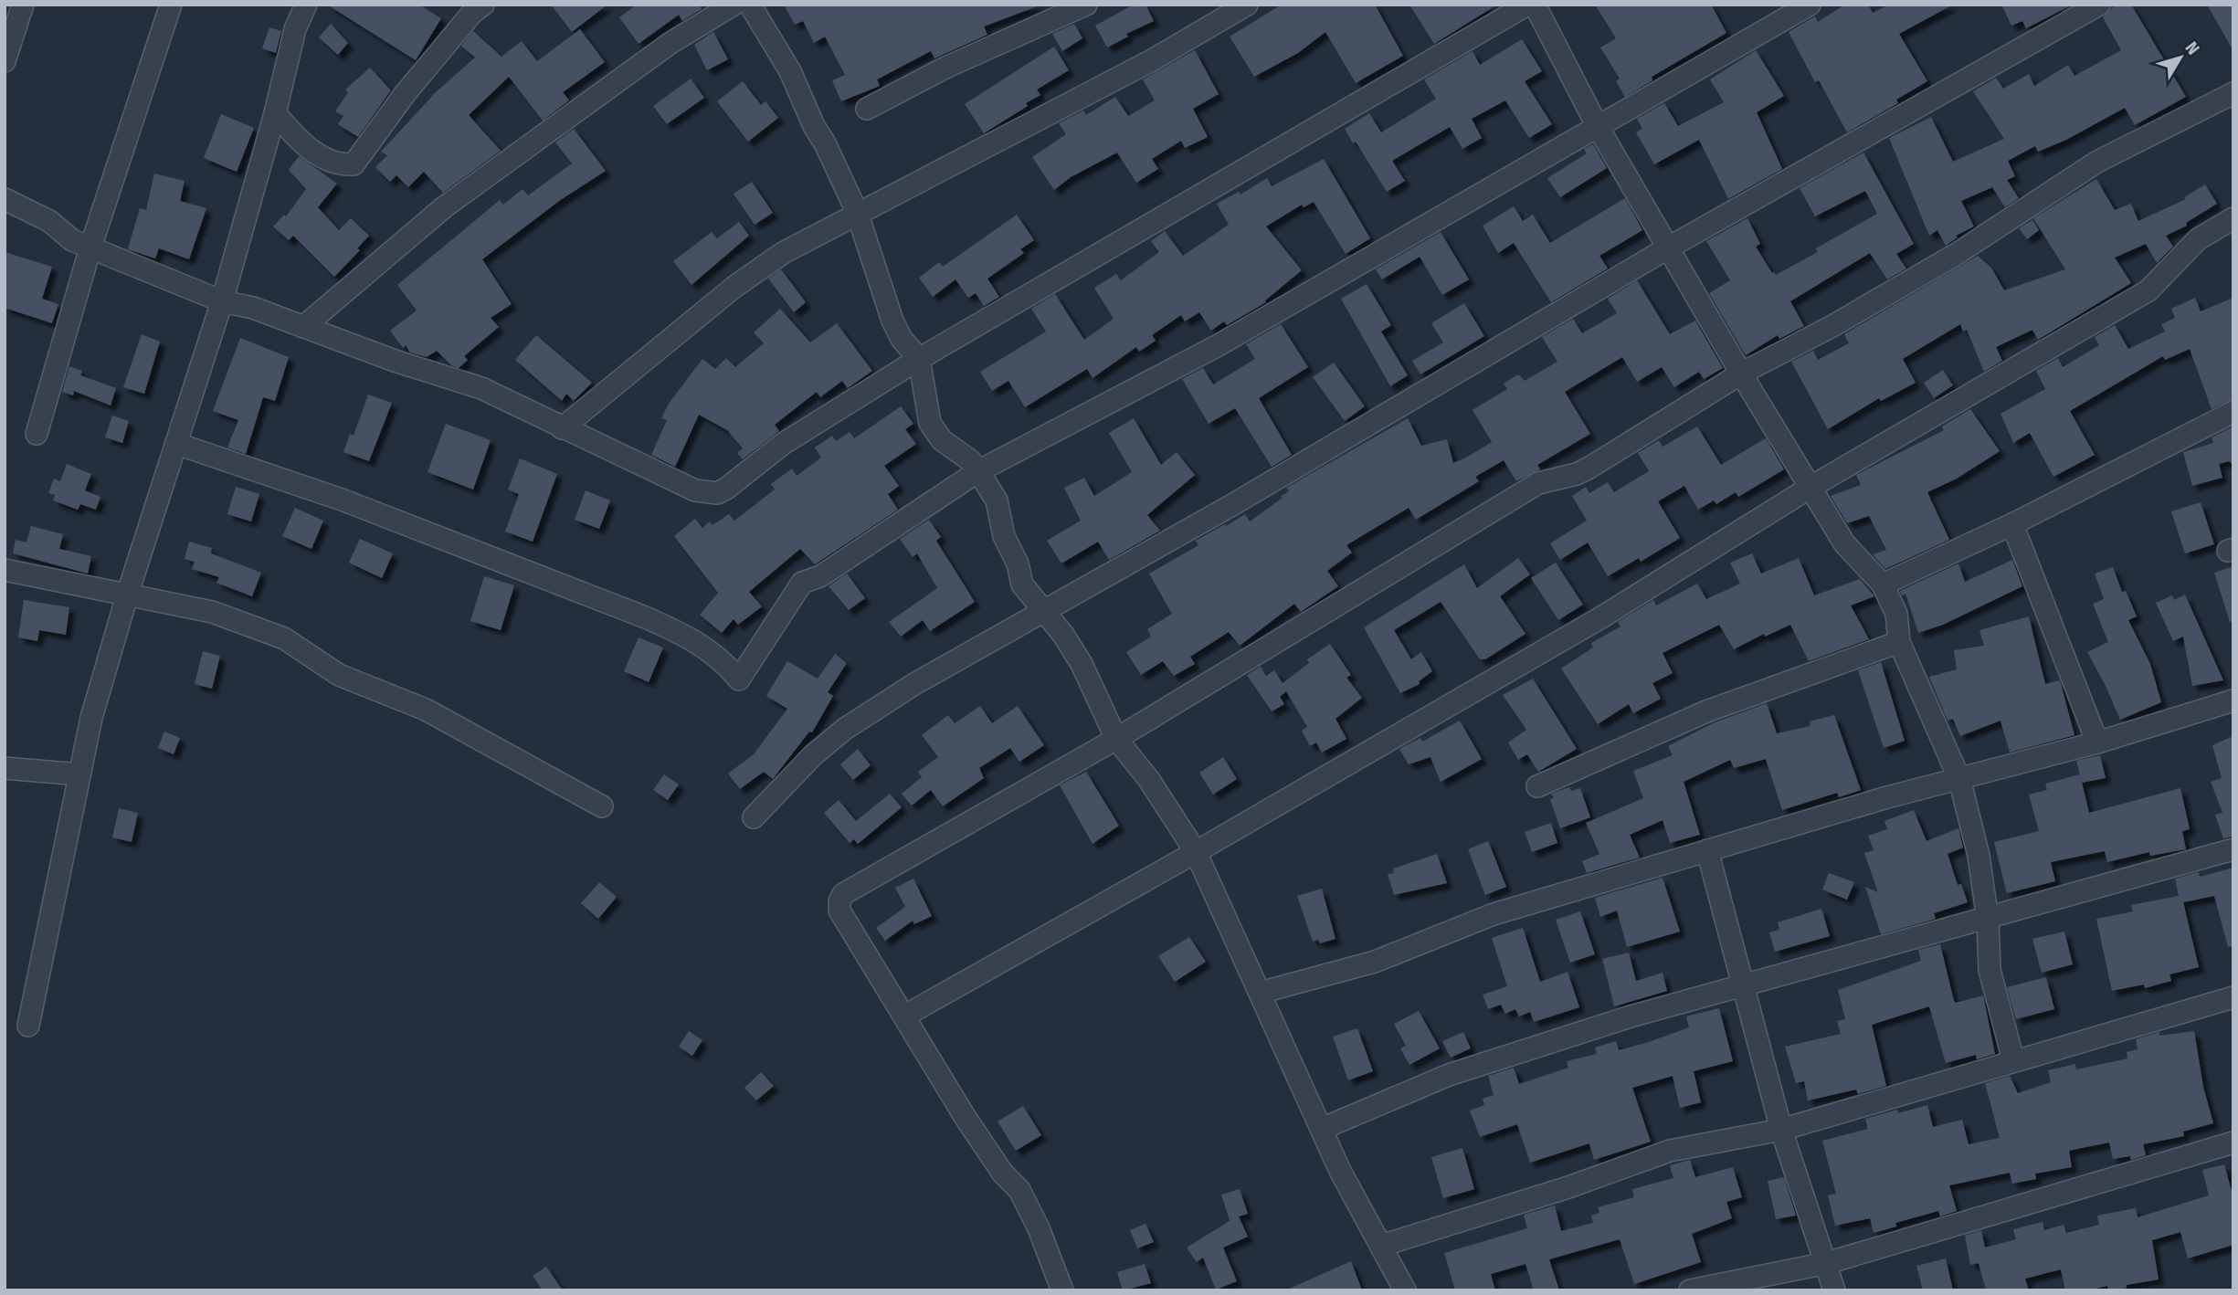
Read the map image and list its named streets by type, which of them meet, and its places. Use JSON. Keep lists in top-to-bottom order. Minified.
{"north":"top right"}
